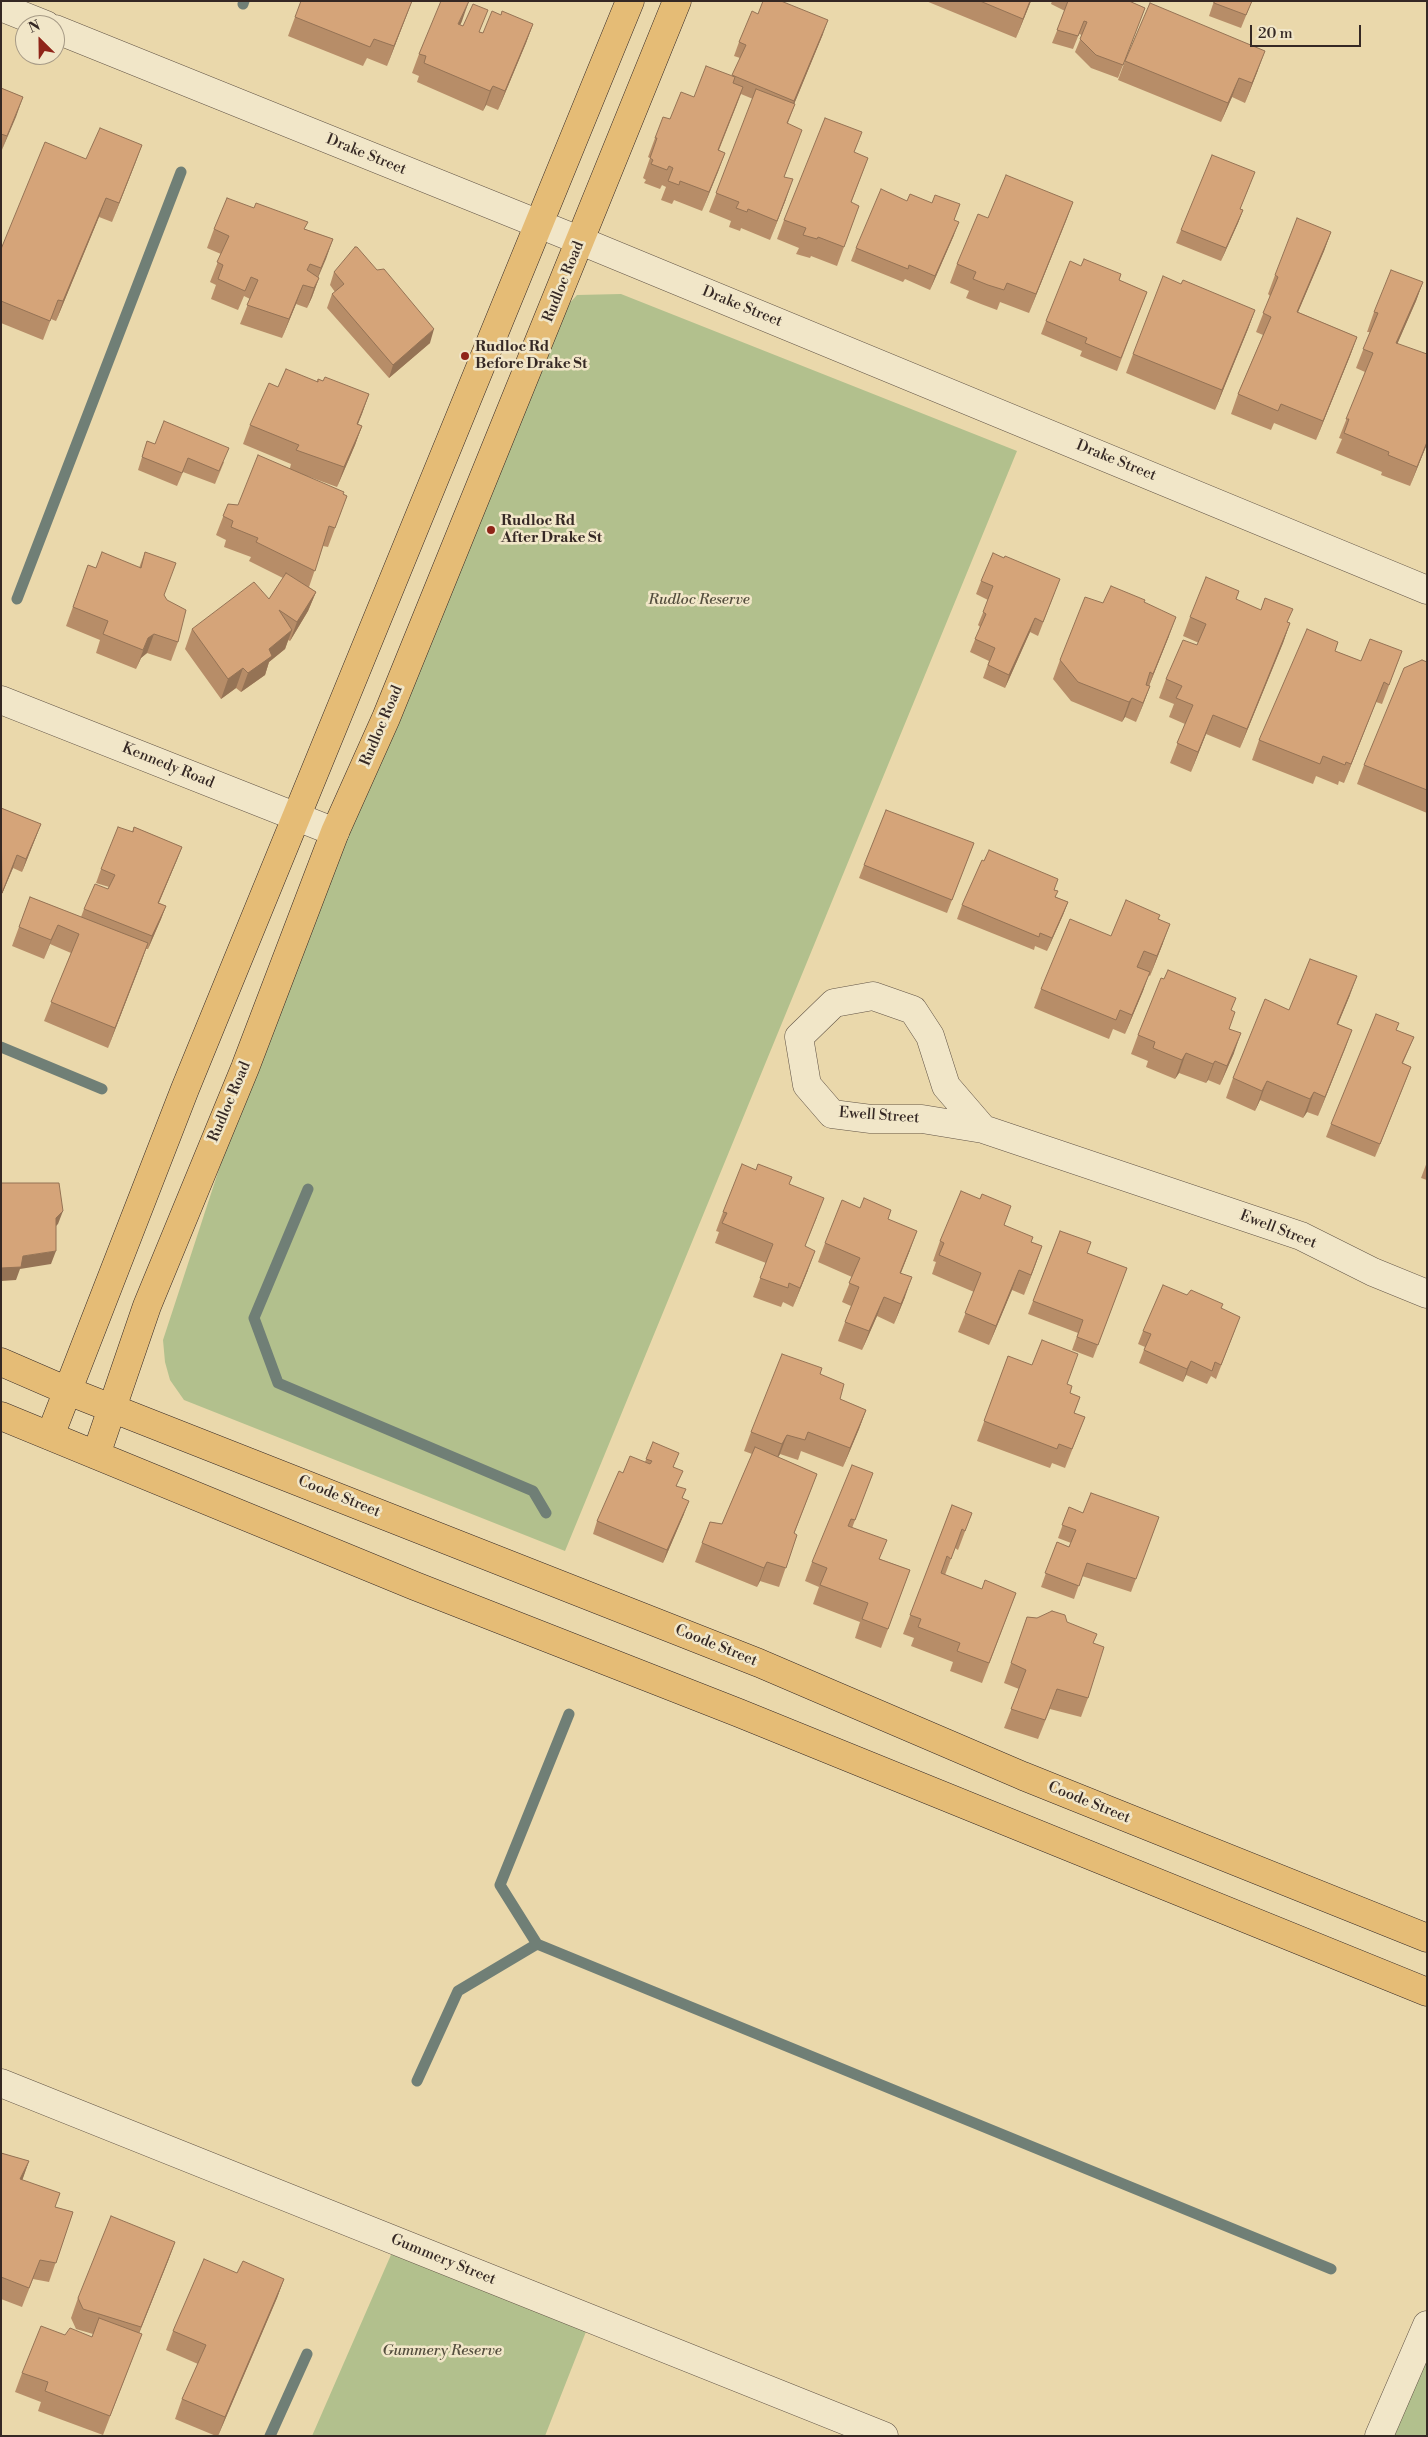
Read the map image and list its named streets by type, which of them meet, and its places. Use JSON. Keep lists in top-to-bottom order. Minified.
{"streets":{"main road":["Rudloc Road","Coode Street"],"street":["Drake Street","Kennedy Road","Ewell Street","Gummery Street"]},"crossings":[["Drake Street","Rudloc Road"],["Rudloc Road","Kennedy Road"],["Rudloc Road","Coode Street"]],"parks":["Rudloc Reserve","Gummery Reserve"],"places":["Rudloc Rd Before Drake St","Rudloc Rd After Drake St"],"scale_bar":"20 m","north":"top left"}
